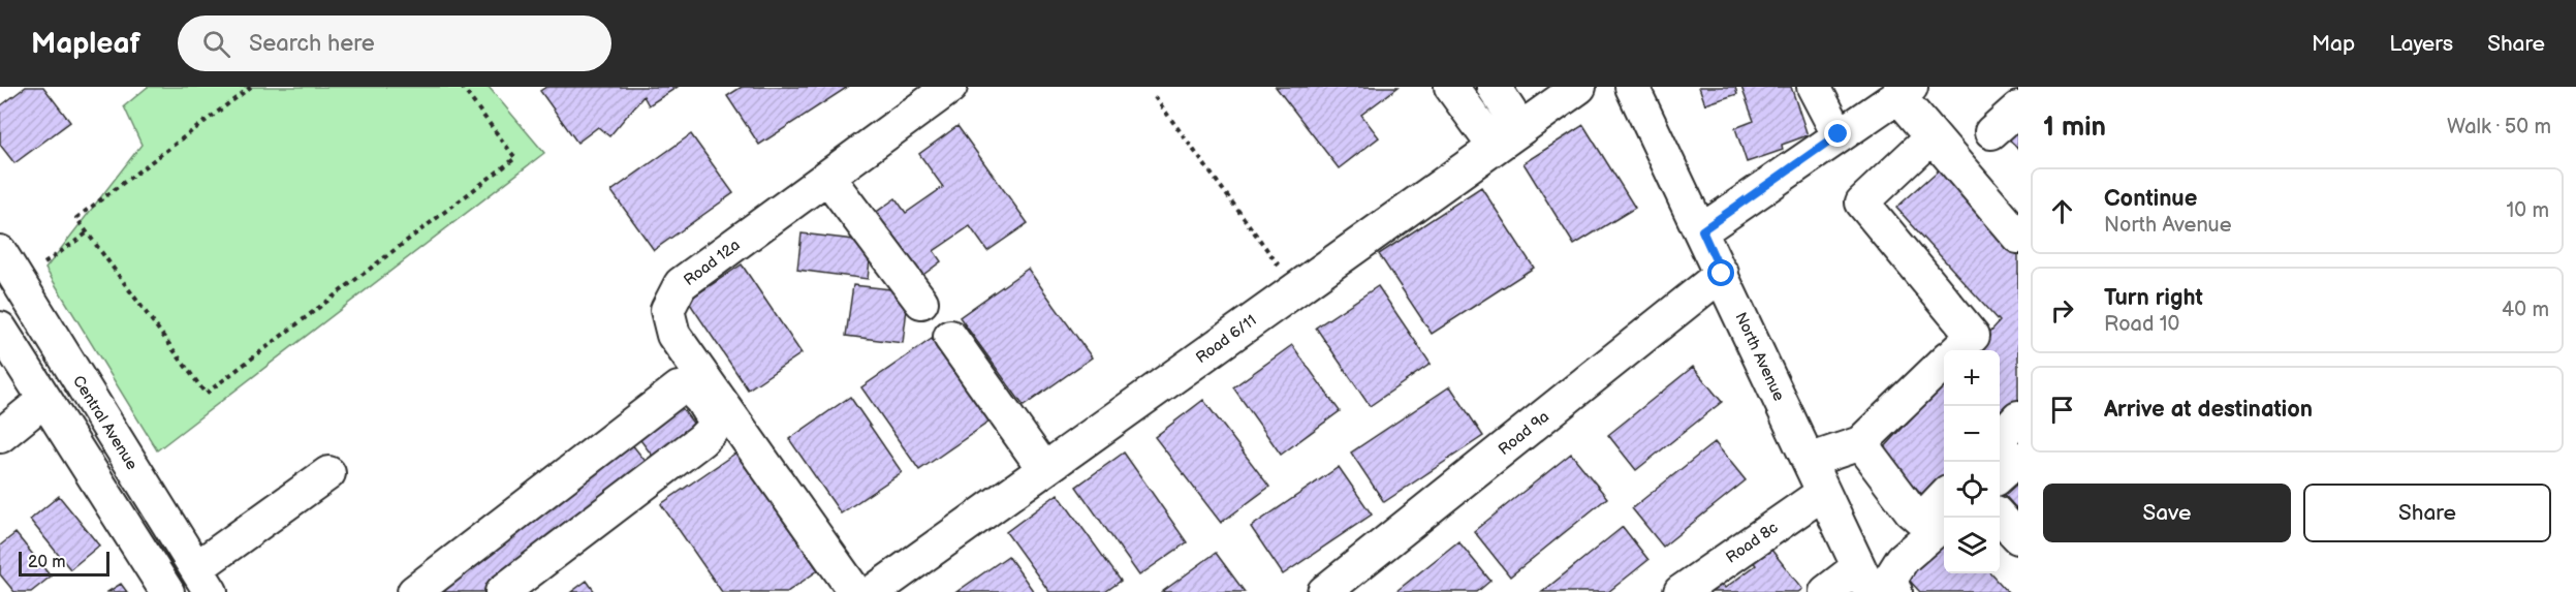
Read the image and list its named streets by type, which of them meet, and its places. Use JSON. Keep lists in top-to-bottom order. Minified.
{"streets":{"street":["Road 12a","Road 6/11","North Avenue","Central Avenue","Road 9a","Road 8c"]},"crossings":[["North Avenue","Road 9a"],["North Avenue","Road 8c"]],"scale_bar":"20 m","page":{"header":"Mapleaf","search":"Search here","nav":["Map","Layers","Share"],"heading":["1 min","Walk · 50 m"],"list":[["Continue","North Avenue","10 m"],["Turn right","Road 10","40 m"],"Arrive at destination"],"map_buttons":["+","−"],"buttons":["Save","Share"],"scale":"20 m"}}
